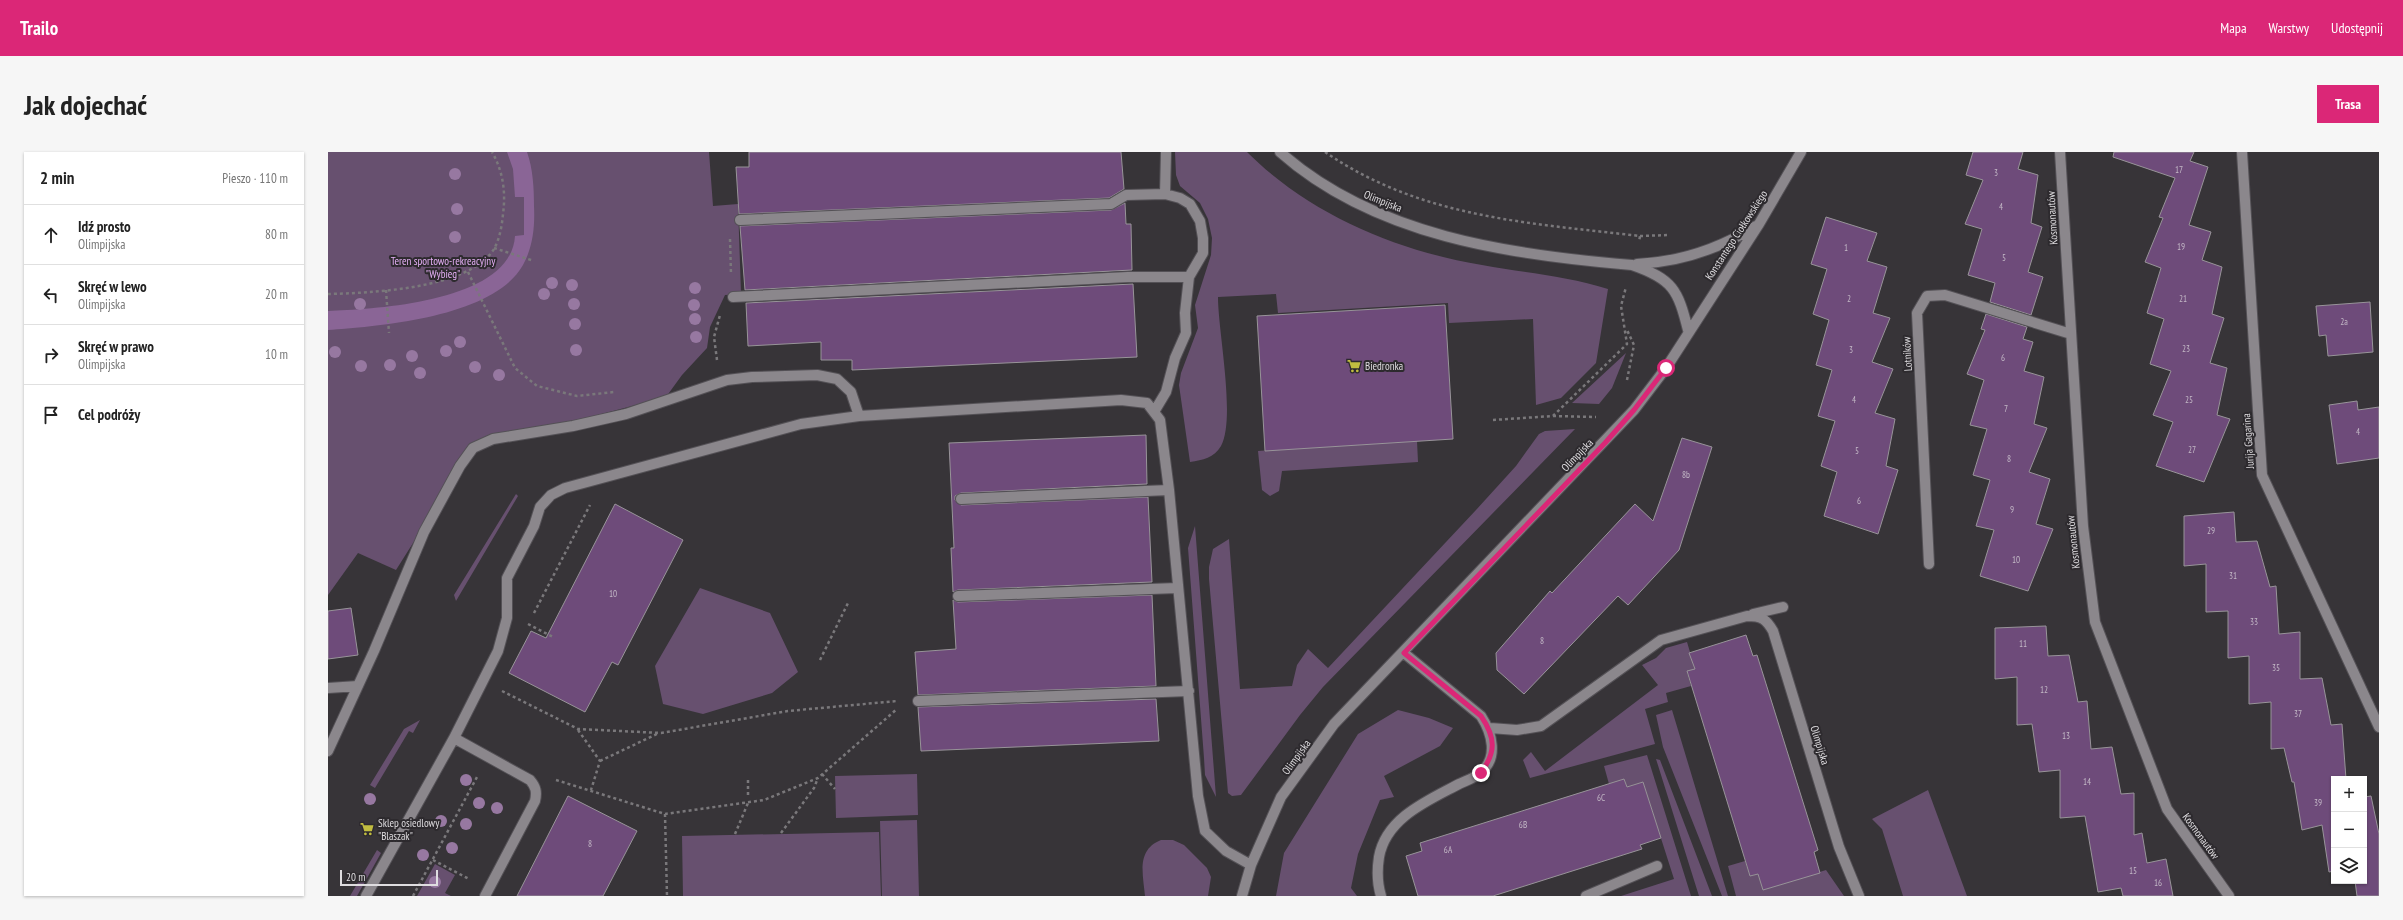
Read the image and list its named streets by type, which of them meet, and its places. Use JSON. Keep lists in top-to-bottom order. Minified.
{"streets":{"street":["Olimpijska","Kosmonautów","Konstantego Ciołkowskiego","Lotników","Jurija Gagarina"]},"crossings":[["Olimpijska","Konstantego Ciołkowskiego"],["Kosmonautów","Lotników"]],"parks":["Teren sportowo-rekreacyjny \"Wybieg\""],"places":{"supermarket":["Biedronka","Sklep osiedlowy \"Blaszak\""]},"house_numbers":["17","3","4","19","1","5","2","21","2a","23","3","6","4","25","7","4","27","5","8","8b","6","9","29","10","31","10","33","8","11","35","12","37","13","14","6C","39","6B","8","6A","15","16"],"scale_bar":"20 m","page":{"header":"Trailo","nav":["Mapa","Warstwy","Udostępnij"],"buttons":"Trasa","title":"Jak dojechać","heading":["2 min","Pieszo · 110 m"],"list":[["Idź prosto","Olimpijska","80 m"],["Skręć w lewo","Olimpijska","20 m"],["Skręć w prawo","Olimpijska","10 m"],"Cel podróży"],"map_buttons":["+","−"],"scale":"20 m"}}
